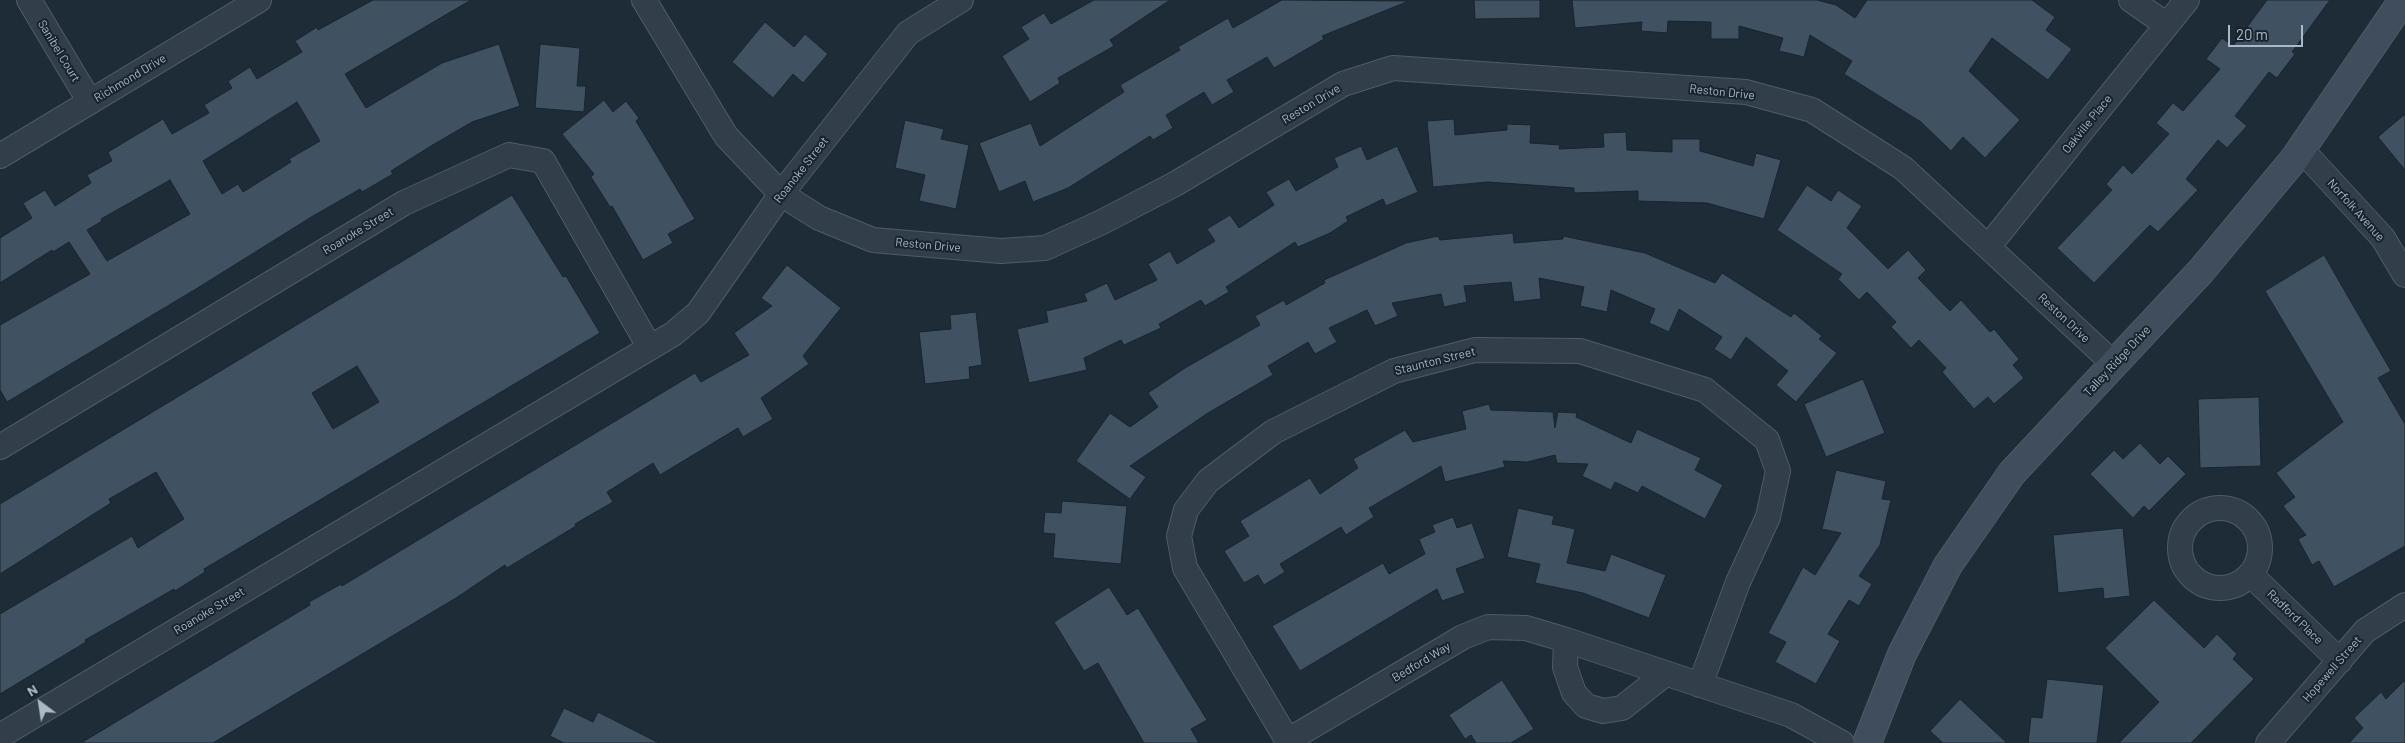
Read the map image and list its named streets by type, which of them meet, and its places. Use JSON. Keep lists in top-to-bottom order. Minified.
{"streets":{"street":["Sanibel Court","Richmond Drive","Reston Drive","Oakville Place","Roanoke Street","Norfolk Avenue","Staunton Street","Talley Ridge Drive","Radford Place","Bedford Way","Hopewell Street"]},"crossings":[["Sanibel Court","Richmond Drive"],["Reston Drive","Oakville Place"],["Reston Drive","Roanoke Street"],["Reston Drive","Talley Ridge Drive"],["Norfolk Avenue","Talley Ridge Drive"],["Staunton Street","Bedford Way"],["Radford Place","Hopewell Street"]],"scale_bar":"20 m","north":"top left"}
